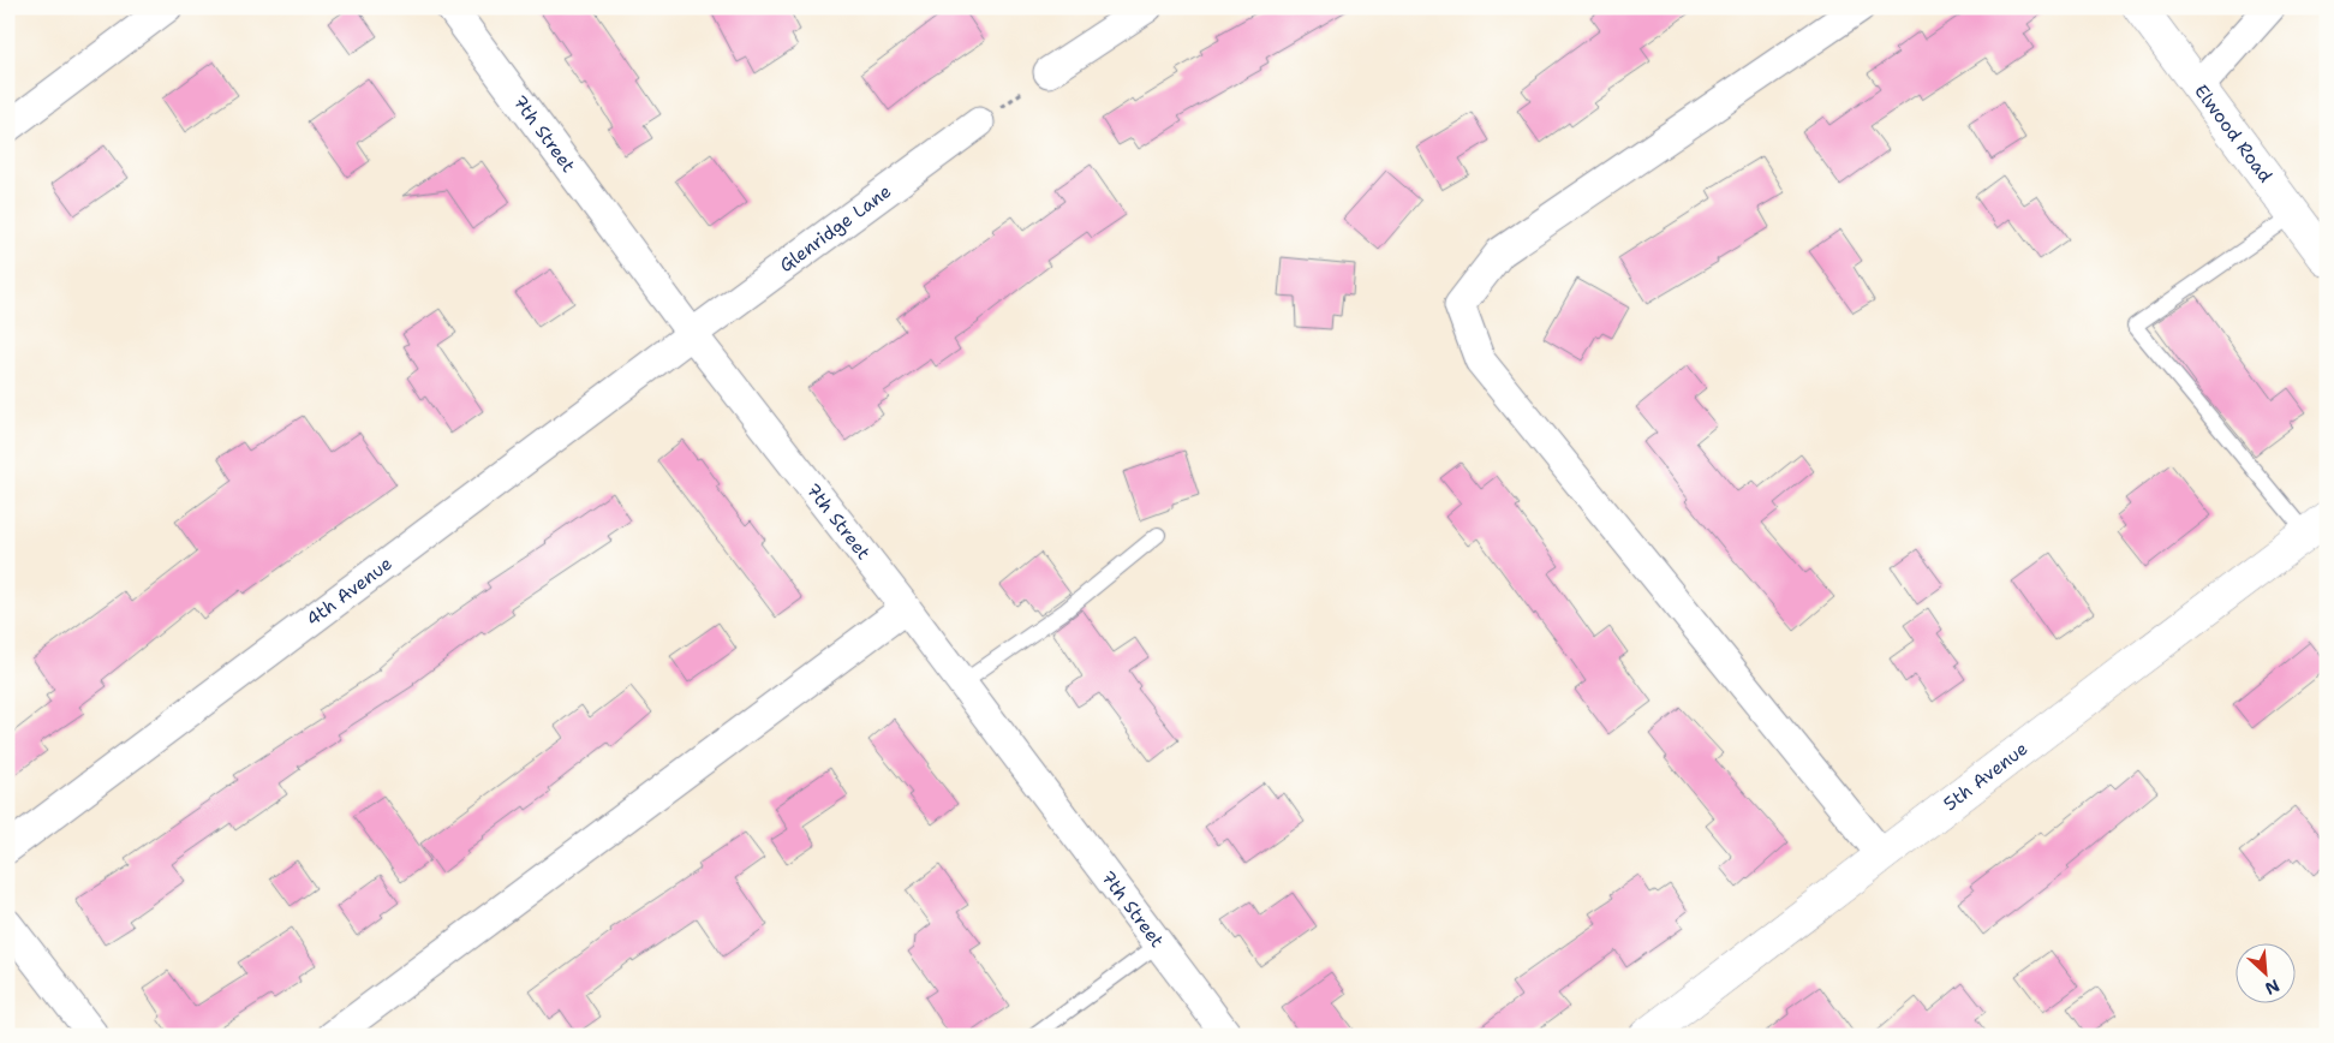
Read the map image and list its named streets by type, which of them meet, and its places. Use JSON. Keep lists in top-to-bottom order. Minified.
{"streets":{"street":["7th Street","Elwood Road","Glenridge Lane","4th Avenue","5th Avenue"]},"crossings":[["7th Street","Glenridge Lane"],["7th Street","4th Avenue"],["Glenridge Lane","4th Avenue"]],"north":"bottom right"}
